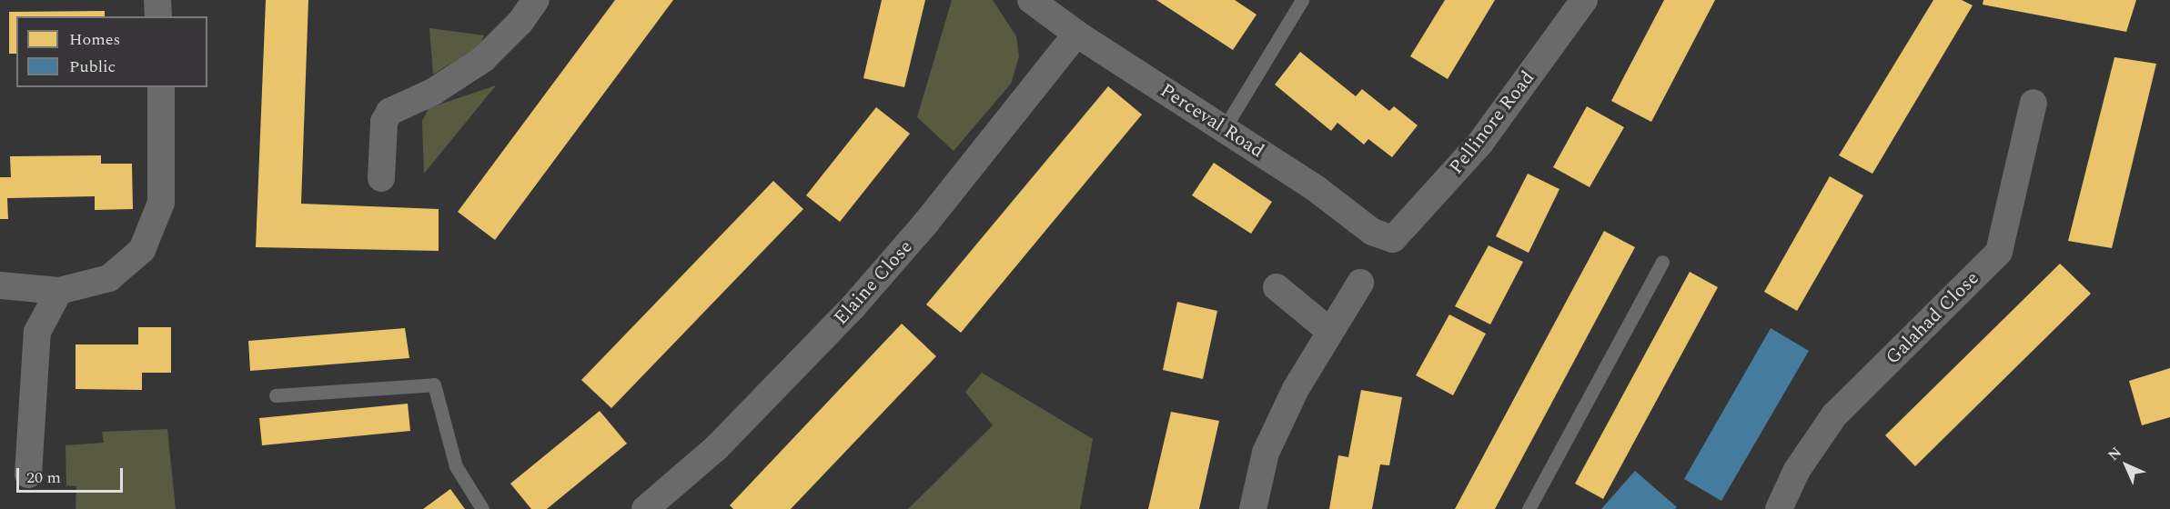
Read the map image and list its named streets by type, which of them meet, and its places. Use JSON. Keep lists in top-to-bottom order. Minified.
{"streets":{"street":["Perceval Road","Pellinore Road","Elaine Close","Galahad Close"]},"crossings":[["Perceval Road","Pellinore Road"],["Perceval Road","Elaine Close"]],"legend":["Homes","Public"],"scale_bar":"20 m","north":"top left"}
